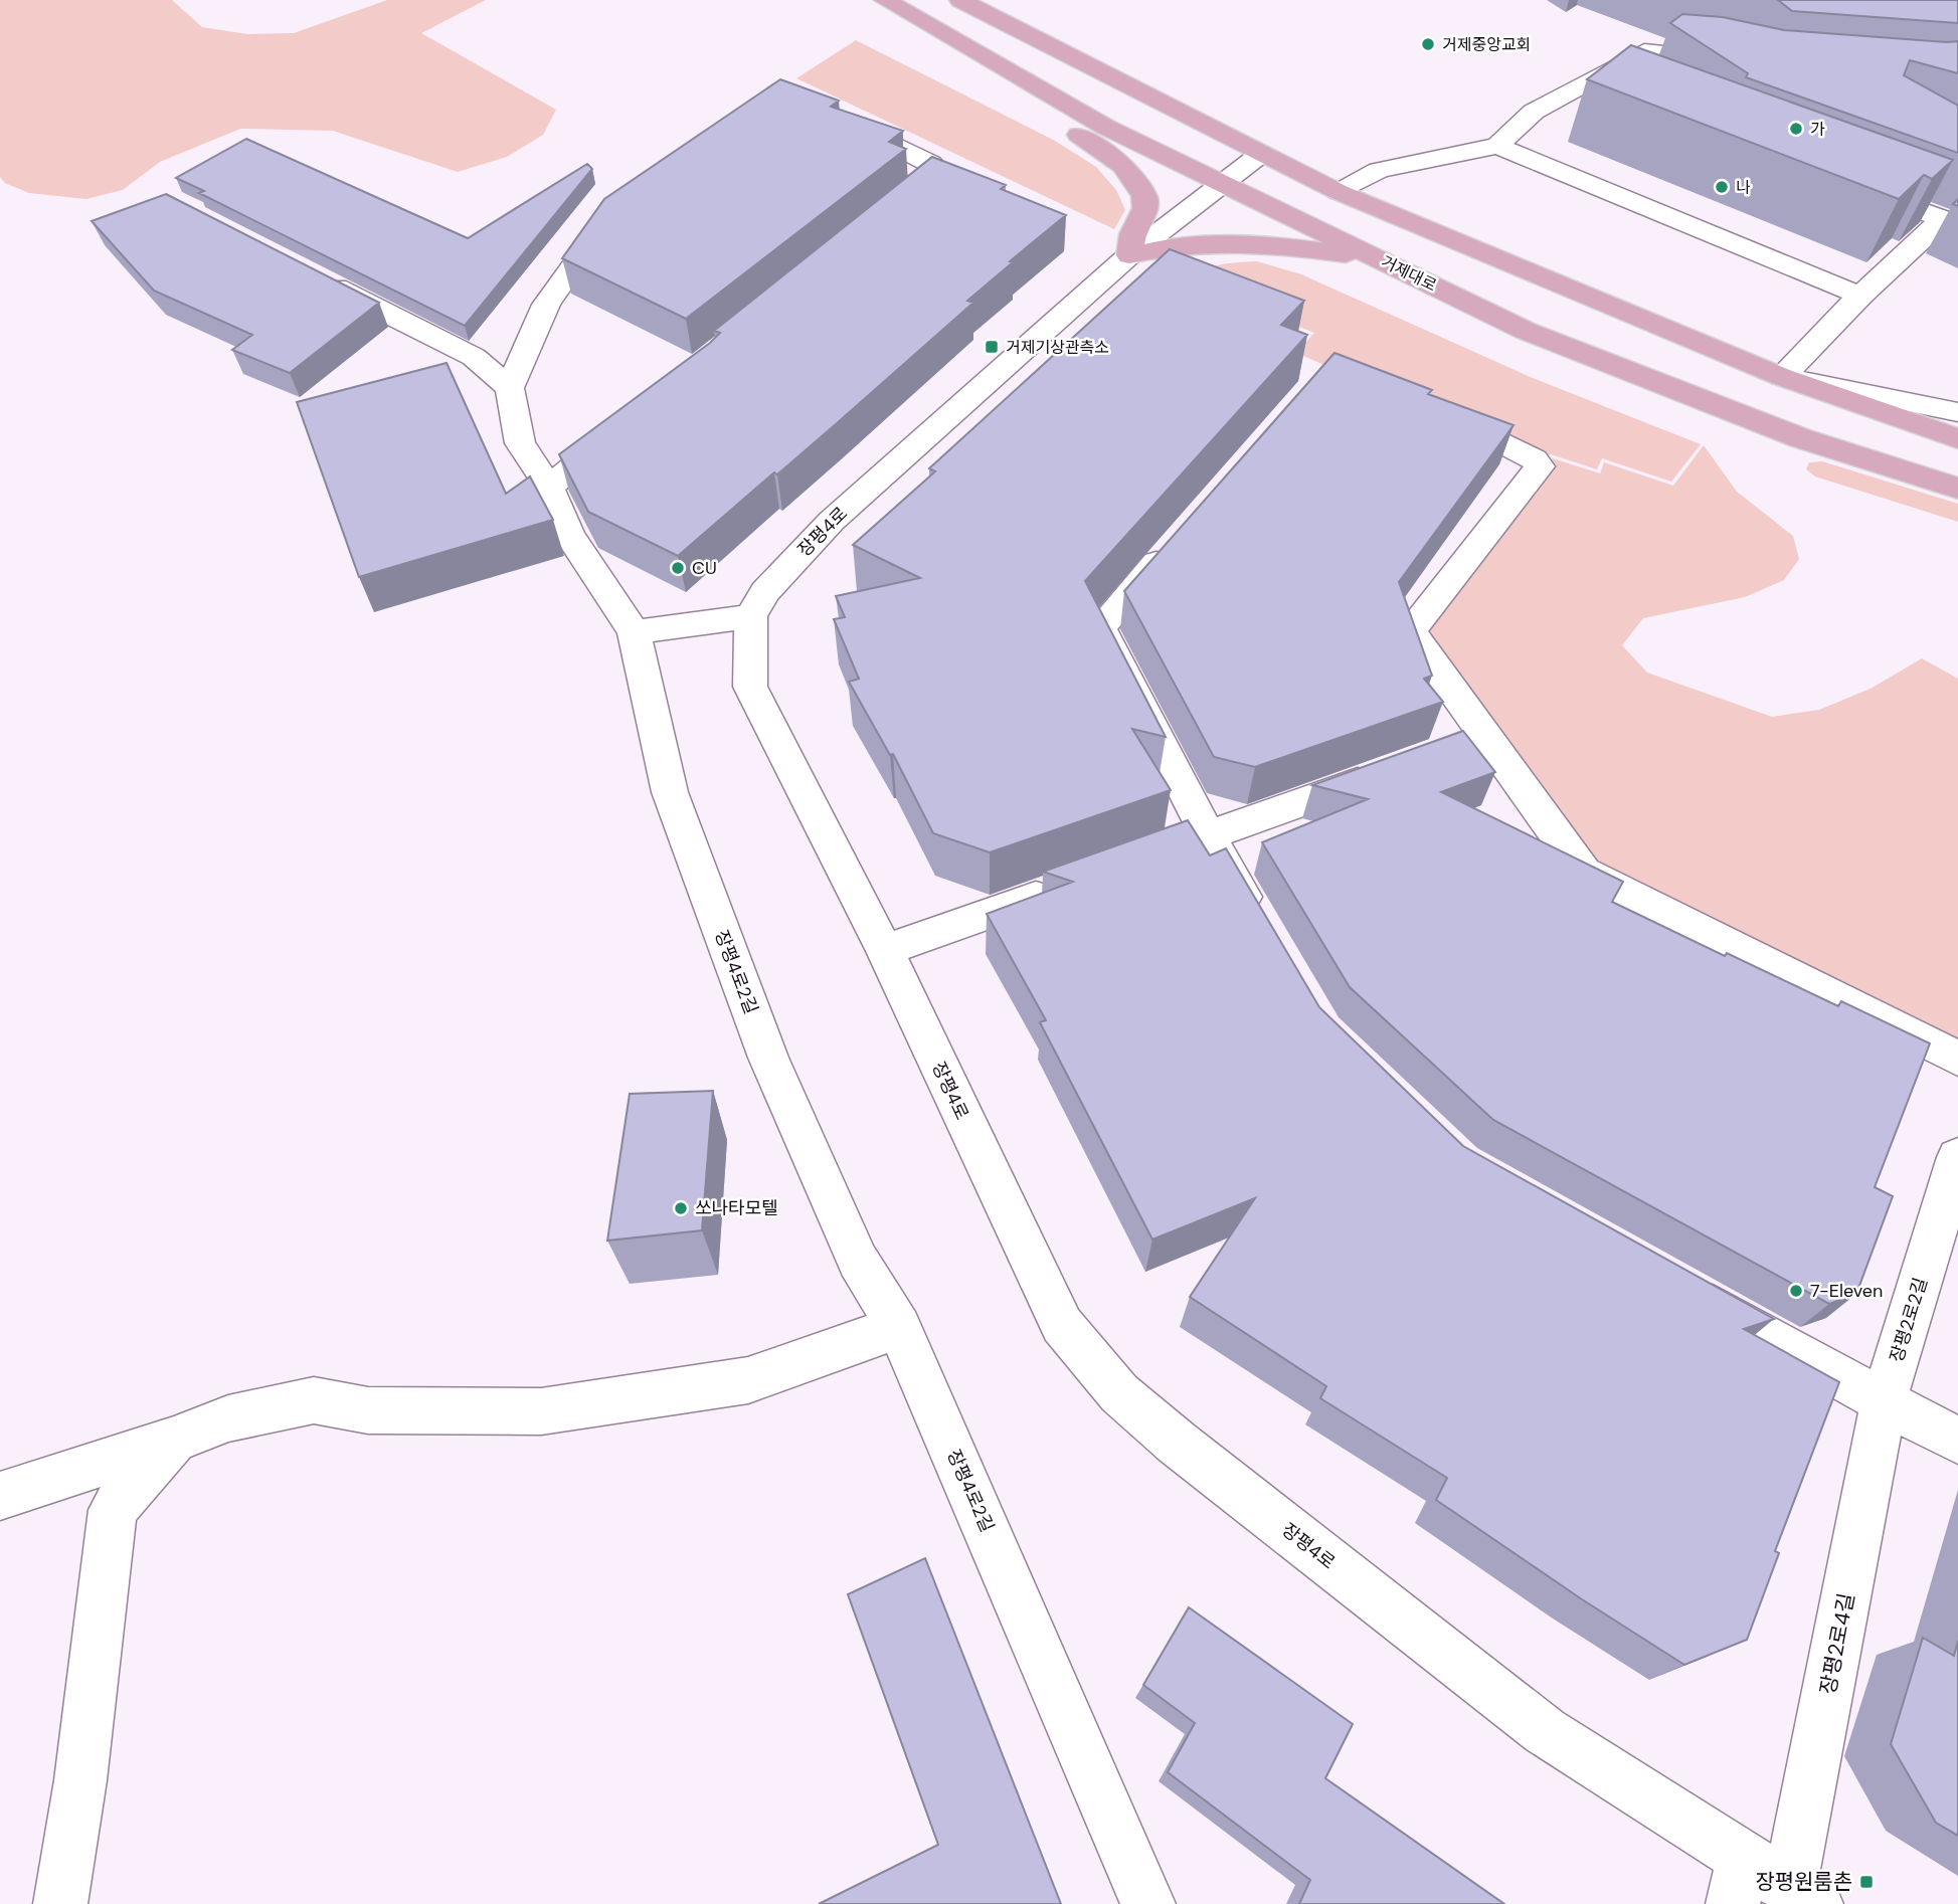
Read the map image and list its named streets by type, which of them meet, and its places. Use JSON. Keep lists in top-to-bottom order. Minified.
{"streets":{"main road":["거제대로"],"street":["장평4로","장평4로2길","장평2로2길","장평2로4길"]},"crossings":[["거제대로","장평4로"],["장평4로","장평2로4길"],["장평2로2길","장평2로4길"]],"places":{"other":["거제중앙교회","가","나","CU","쏘나타모텔","7-Eleven"],"transit":["거제기상관측소","장평원룸촌"]}}
